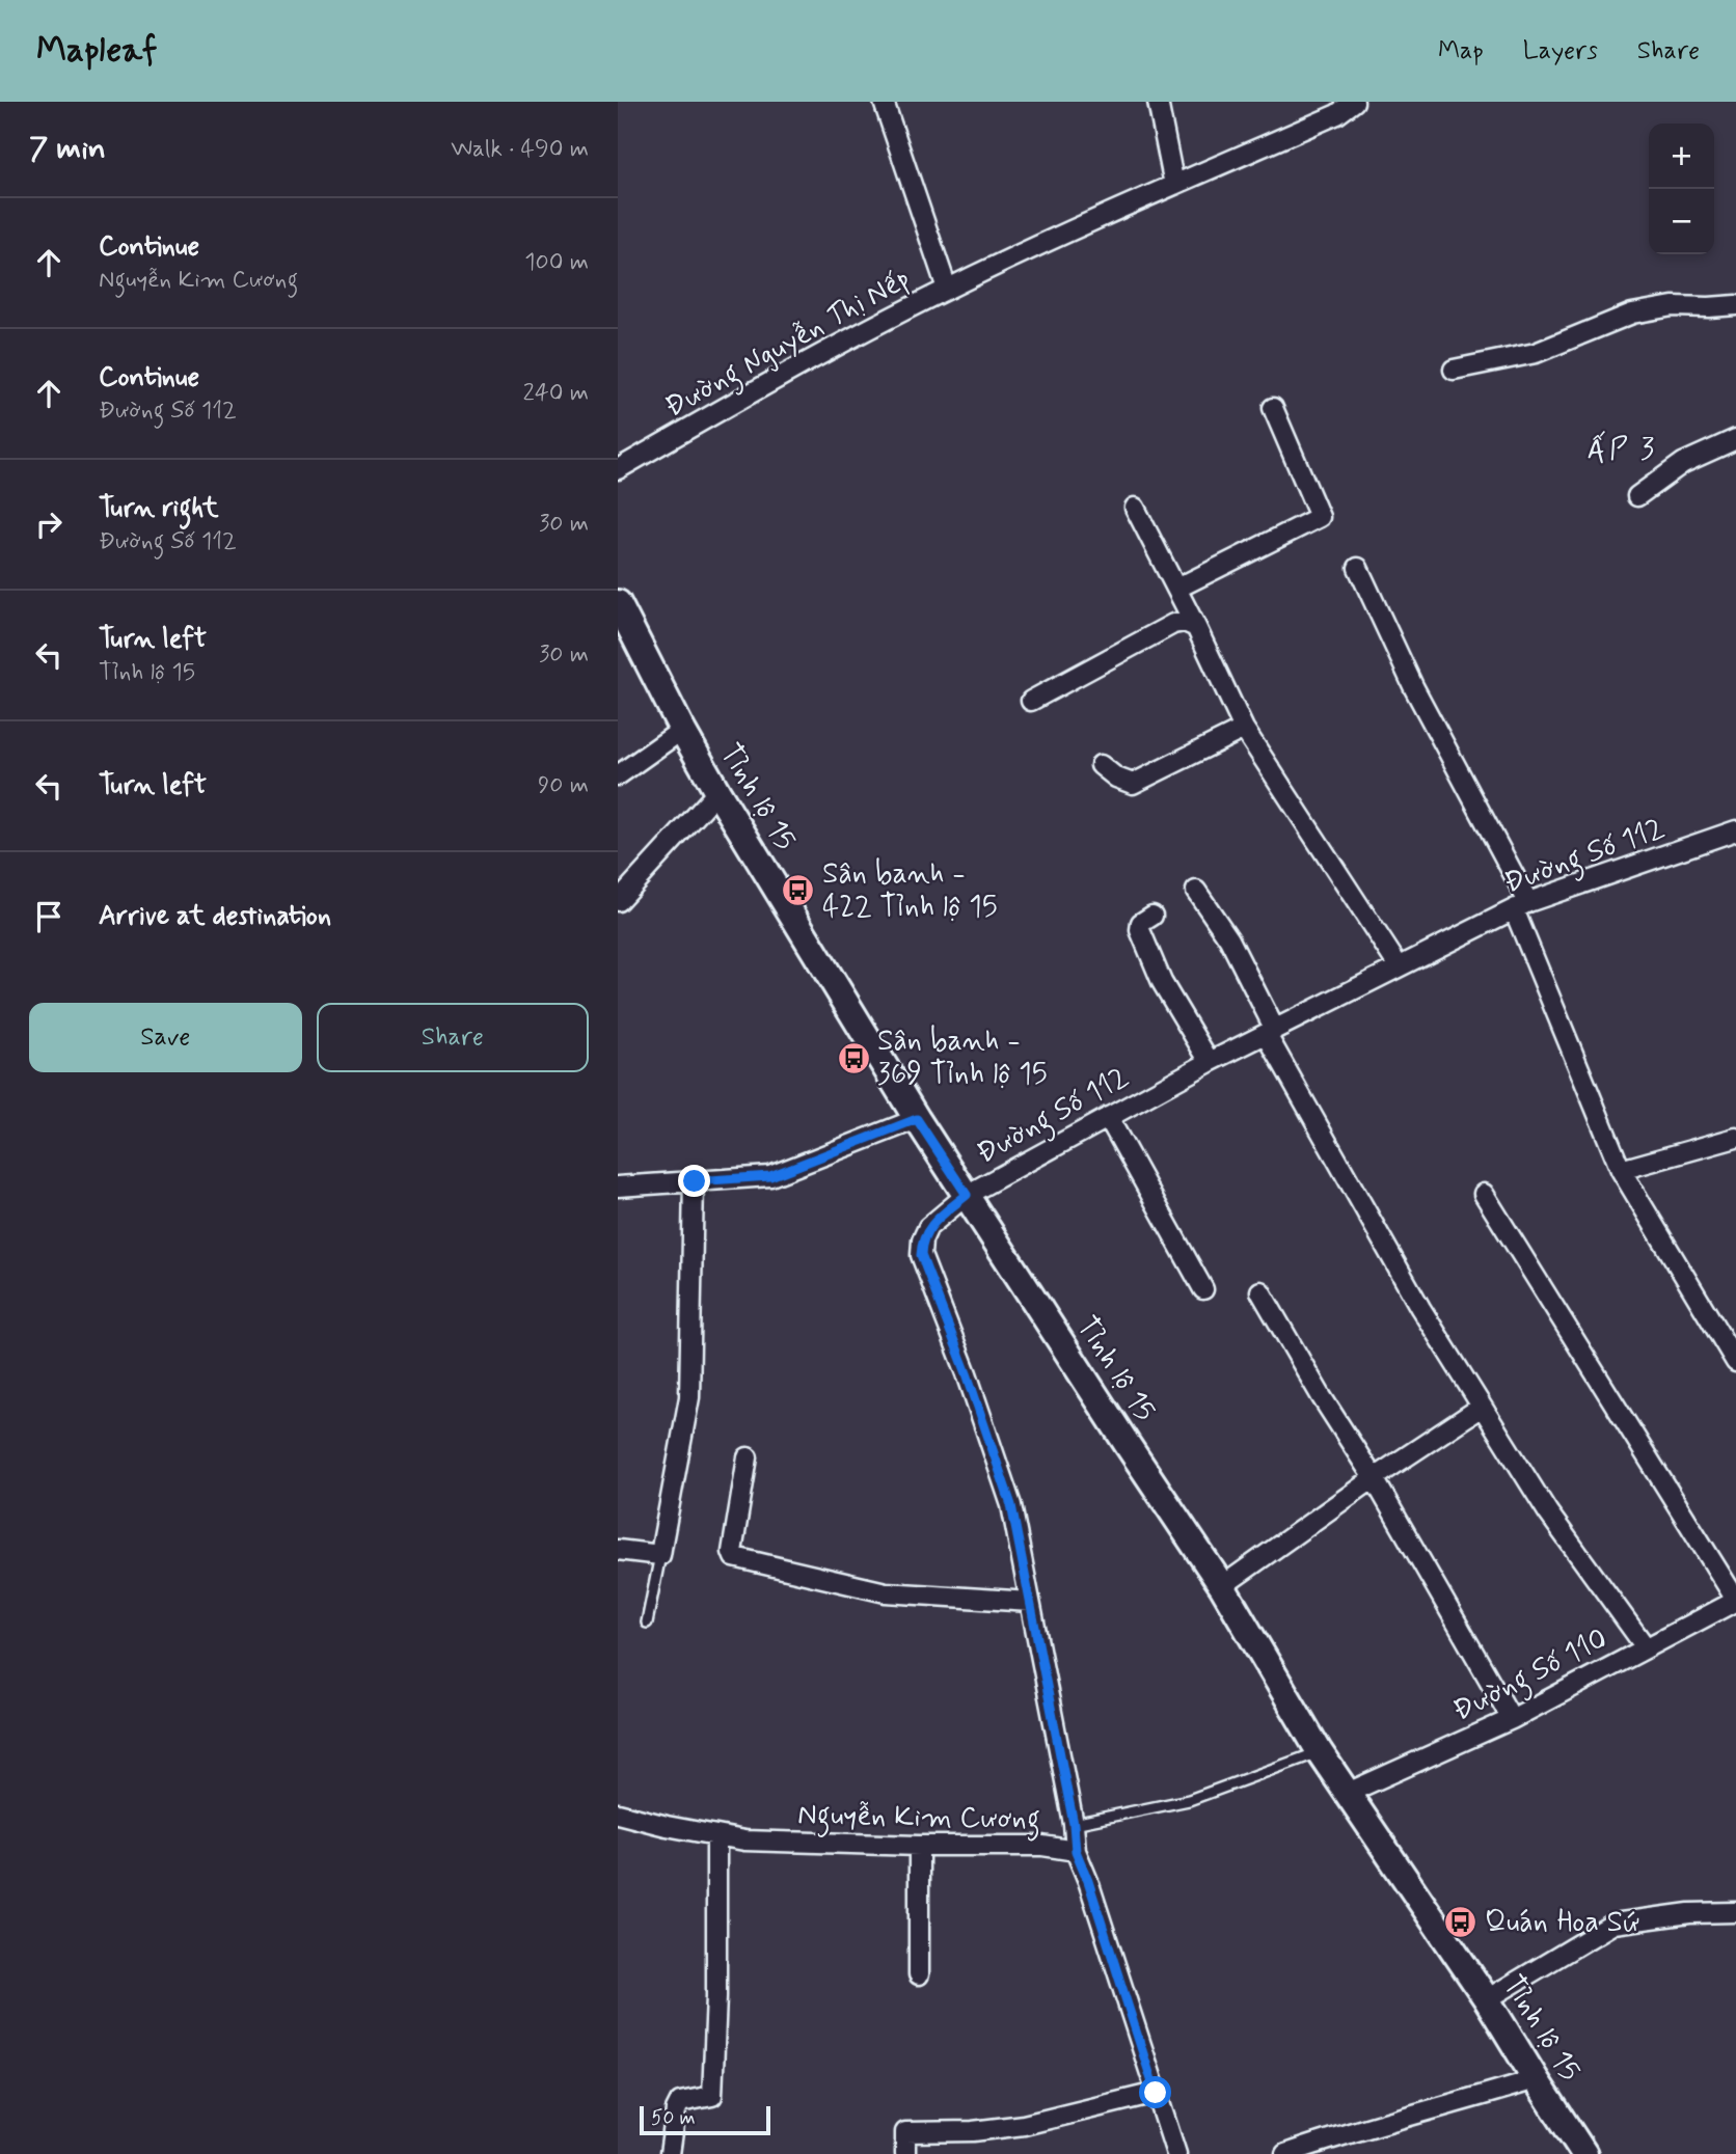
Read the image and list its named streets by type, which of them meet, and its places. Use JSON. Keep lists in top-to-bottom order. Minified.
{"streets":{"main road":["Tỉnh lộ 15"],"street":["Đường Nguyễn Thị Nếp","Đường Số 112","Đường Số 110","Nguyễn Kim Cương"]},"crossings":[["Tỉnh lộ 15","Đường Số 112"],["Tỉnh lộ 15","Đường Số 110"],["Đường Số 112","Nguyễn Kim Cương"]],"districts":["ẤP 3"],"places":{"bus stop":["Sân banh - 422 Tỉnh lộ 15","Sân banh - 369 Tỉnh lộ 15","Quán Hoa Sứ"]},"scale_bar":"50 m","page":{"header":"Mapleaf","nav":["Map","Layers","Share"],"heading":["7 min","Walk · 490 m"],"map_buttons":["+","−"],"list":[["Continue","Nguyễn Kim Cương","100 m"],["Continue","Đường Số 112","240 m"],["Turn right","Đường Số 112","30 m"],["Turn left","Tỉnh lộ 15","30 m"],["Turn left","90 m"],"Arrive at destination"],"buttons":["Save","Share"],"scale":"50 m"}}
